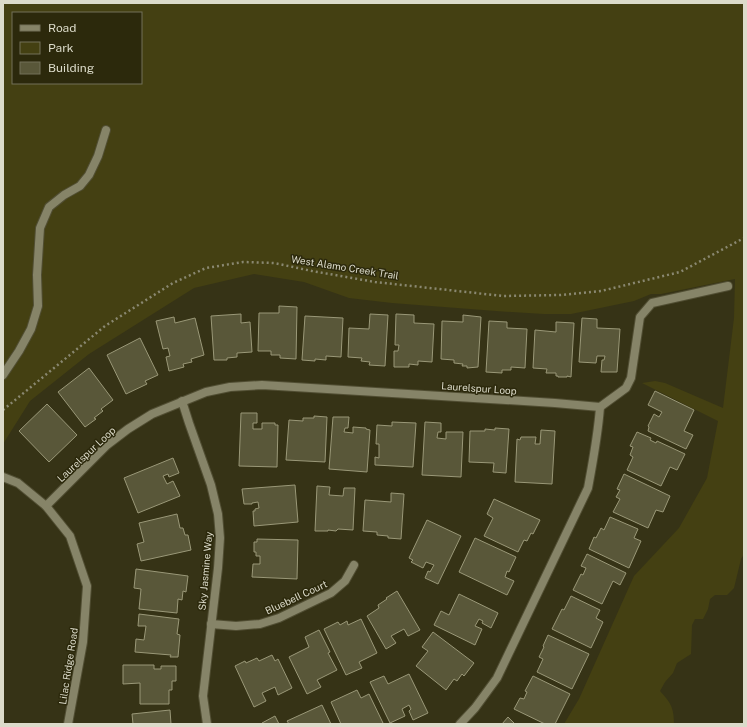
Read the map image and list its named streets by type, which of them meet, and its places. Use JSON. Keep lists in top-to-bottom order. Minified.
{"streets":{"street":["Laurelspur Loop","Sky Jasmine Way","Bluebell Court","Lilac Ridge Road"],"path":["West Alamo Creek Trail"]},"crossings":[["Laurelspur Loop","Sky Jasmine Way"],["Laurelspur Loop","Lilac Ridge Road"],["Sky Jasmine Way","Bluebell Court"]],"legend":["Road","Park","Building"]}
